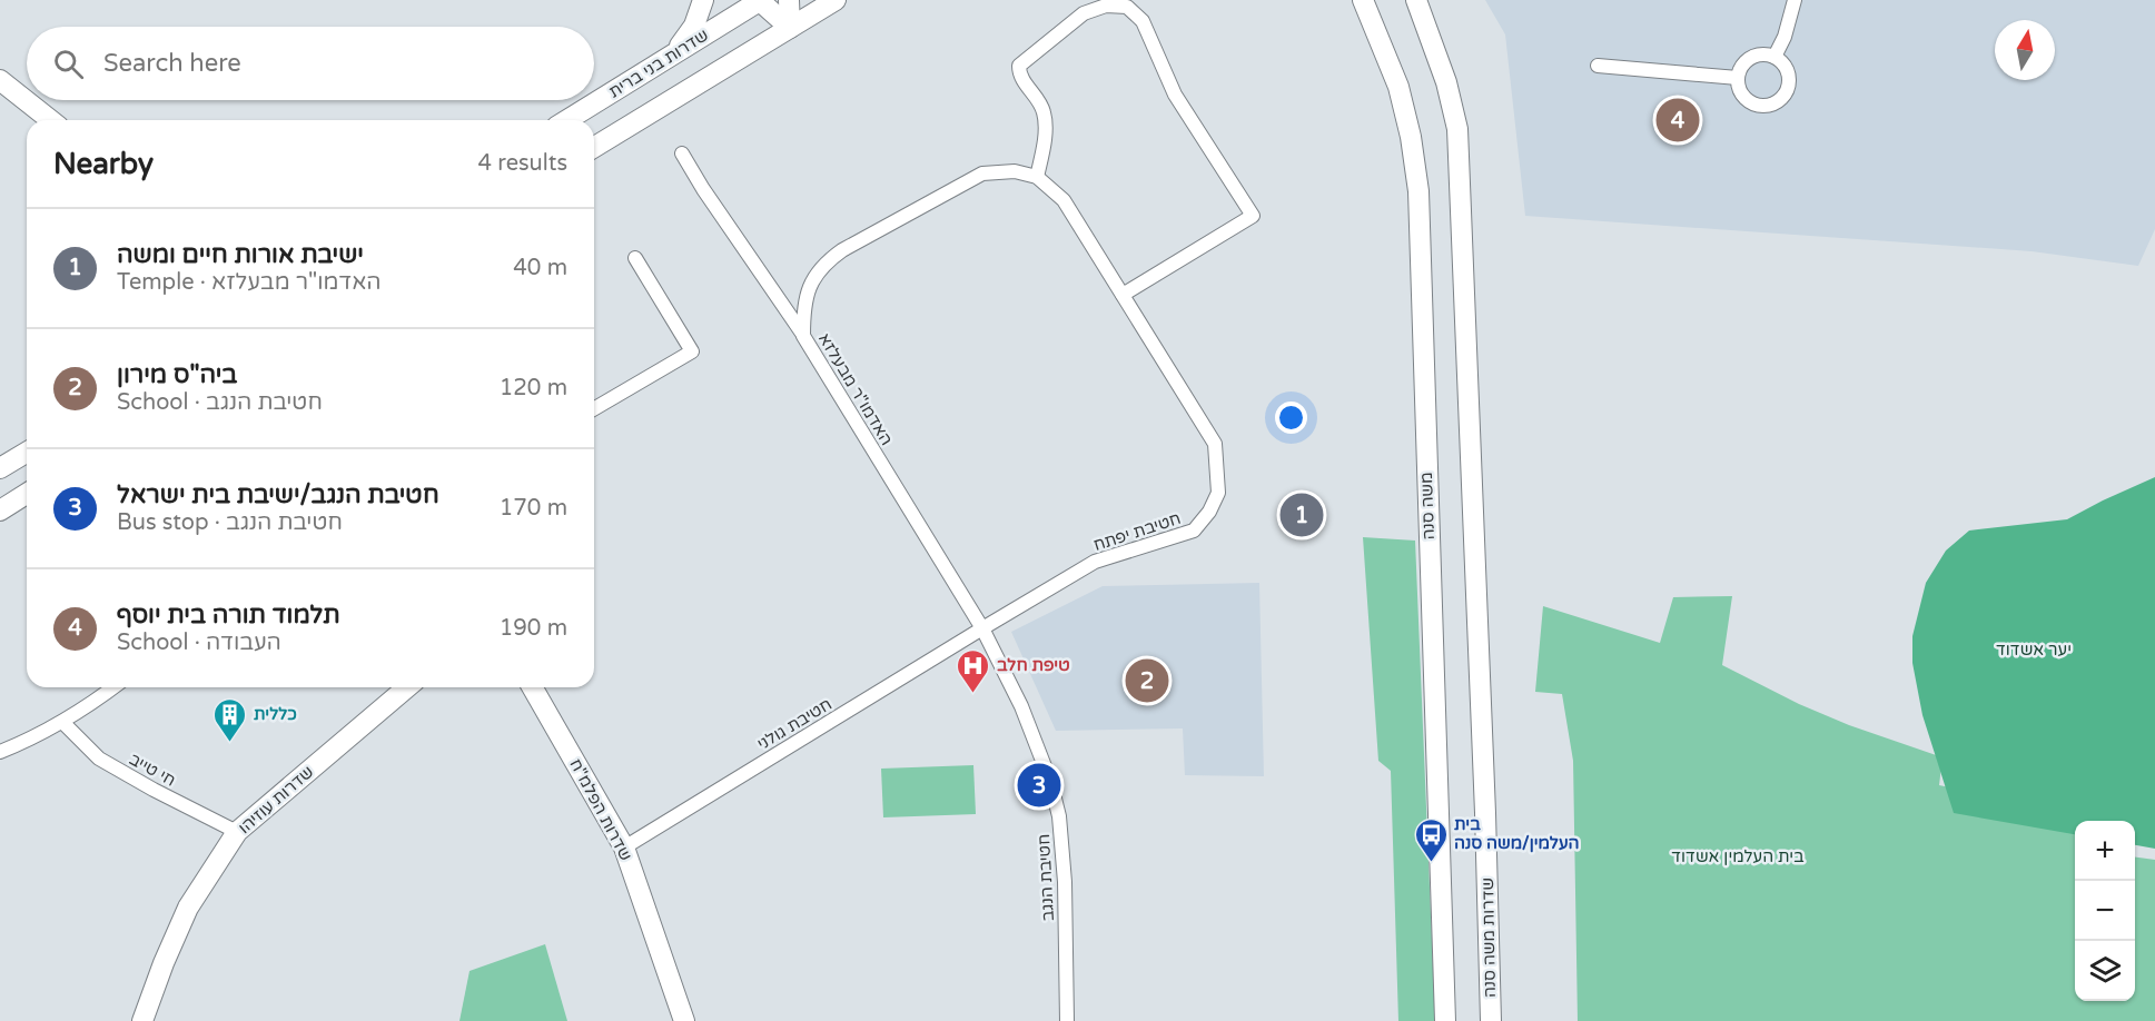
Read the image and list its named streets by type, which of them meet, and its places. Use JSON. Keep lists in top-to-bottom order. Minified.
{"streets":{"main road":["שדרות בני ברית","משה סנה","שדרות עוזיהו","שדרות הפלמ\"ח","שדרות משה סנה"],"street":["האדמו\"ר מבעלזא","חטיבת יפתח","חטיבת גולני","חי טייב","חטיבת הנגב"]},"crossings":[["האדמו\"ר מבעלזא","חטיבת יפתח"],["האדמו\"ר מבעלזא","חטיבת גולני"],["האדמו\"ר מבעלזא","חטיבת הנגב"],["חטיבת יפתח","חטיבת גולני"],["חטיבת יפתח","חטיבת הנגב"],["חטיבת גולני","שדרות הפלמ\"ח"],["חטיבת גולני","חטיבת הנגב"],["חי טייב","שדרות עוזיהו"]],"parks":["יער אשדוד","בית העלמין אשדוד"],"places":{"hospital":["טיפת חלב"],"building":["כללית"],"bus stop":["בית העלמין/משה סנה"]},"north":"top","page":{"search":"Search here","pins":["4","1","2","3"],"heading":["Nearby","4 results"],"list":[{"mark":"1","name":"ישיבת אורות חיים ומשה","note":"Temple · האדמו\"ר מבעלזא","value":"40 m"},{"mark":"2","name":"ביה\"ס מירון","note":"School · חטיבת הנגב","value":"120 m"},{"mark":"3","name":"חטיבת הנגב/ישיבת בית ישראל","note":"Bus stop · חטיבת הנגב","value":"170 m"},{"mark":"4","name":"תלמוד תורה בית יוסף","note":"School · העבודה","value":"190 m"}],"map_buttons":["+","−"]}}
